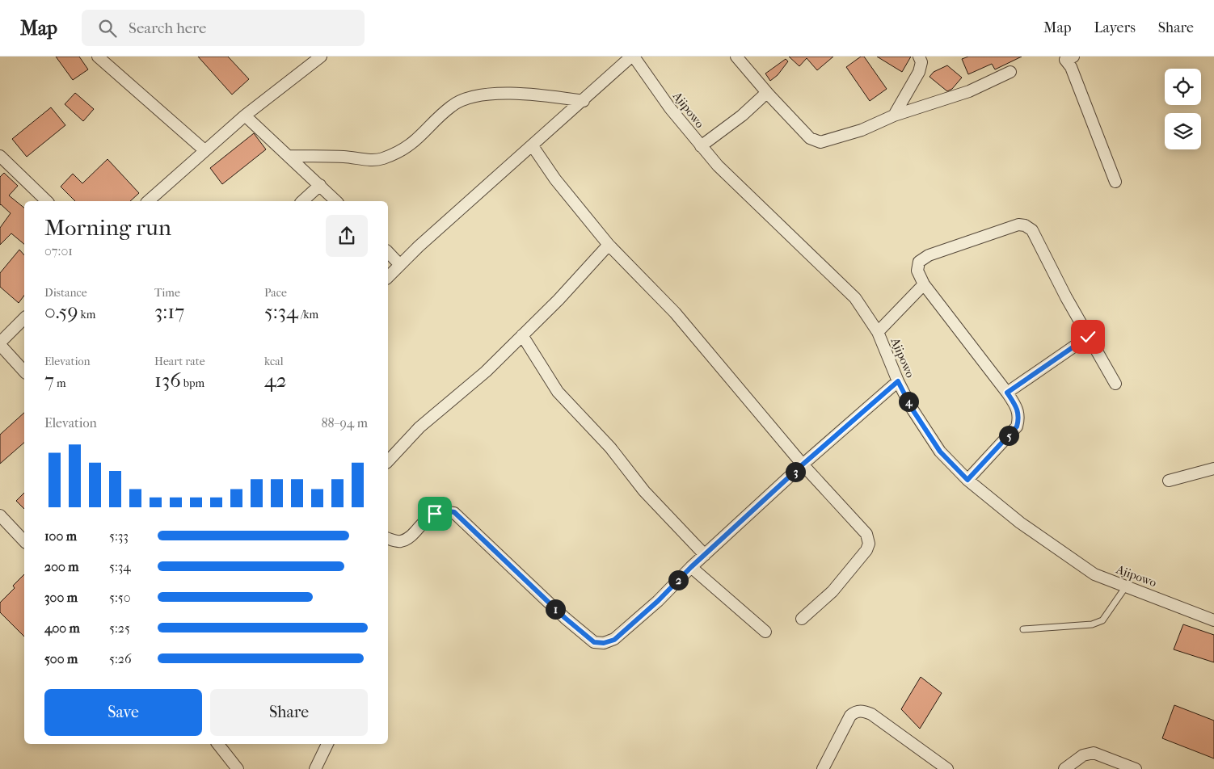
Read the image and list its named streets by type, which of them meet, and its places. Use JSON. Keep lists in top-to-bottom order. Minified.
{"streets":{"street":["Ajipowo"]},"page":{"header":"Map","search":"Search here","nav":["Map","Layers","Share"],"heading":["Morning run","07:01"],"stats":[["Distance","0.59 km"],["Time","3:17"],["Pace","5:34 /km"],["Elevation","7 m"],["Heart rate","136 bpm"],["kcal","42"]],"pins":["4","5","3","2","1"],"chart":["Elevation","88–94 m"],"list":[{"name":"100 m","note":"5:33"},{"name":"200 m","note":"5:34"},{"name":"300 m","note":"5:50"},{"name":"400 m","note":"5:25"},{"name":"500 m","note":"5:26"}],"buttons":["Save","Share"]}}
